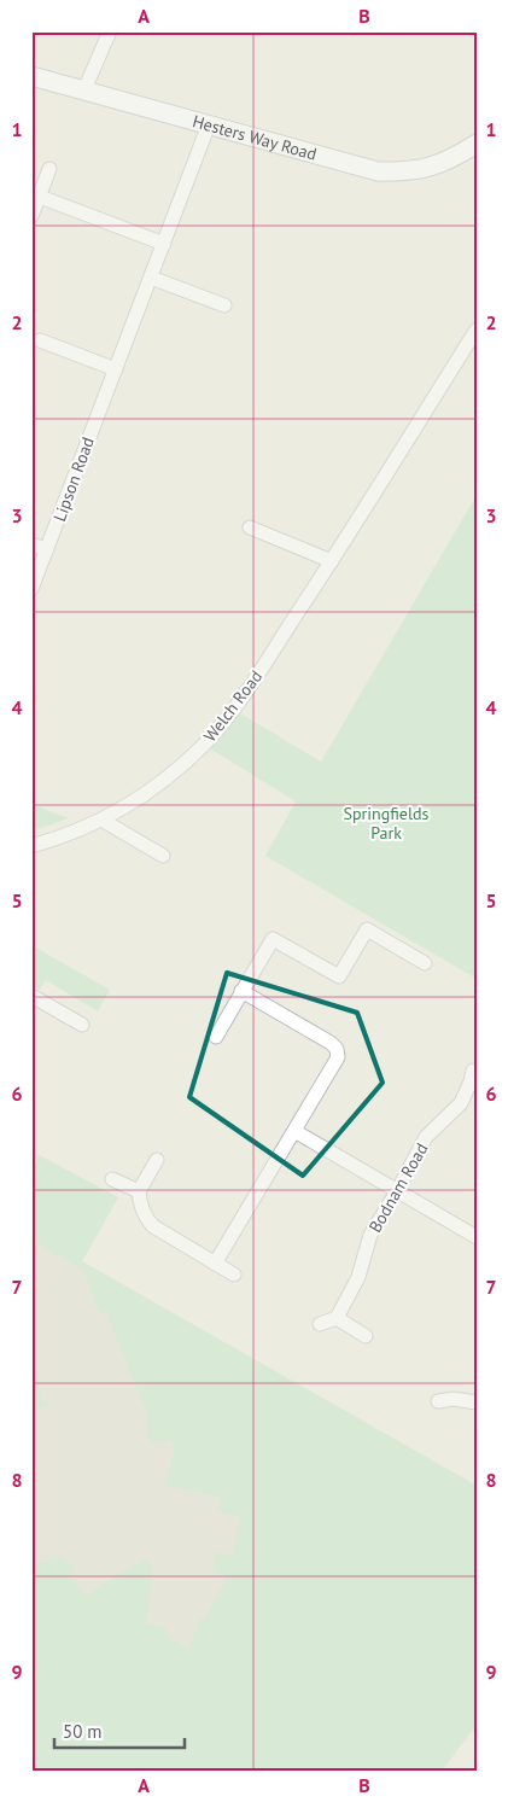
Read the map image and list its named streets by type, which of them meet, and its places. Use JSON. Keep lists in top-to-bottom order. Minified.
{"streets":{"street":["Hesters Way Road","Lipson Road","Welch Road","Bodnam Road"]},"crossings":[["Hesters Way Road","Lipson Road"]],"parks":["Springfields Park"],"scale_bar":"50 m","grid":{"columns":["A","B"],"rows":["1","2","3","4","5","6","7","8","9"]}}
